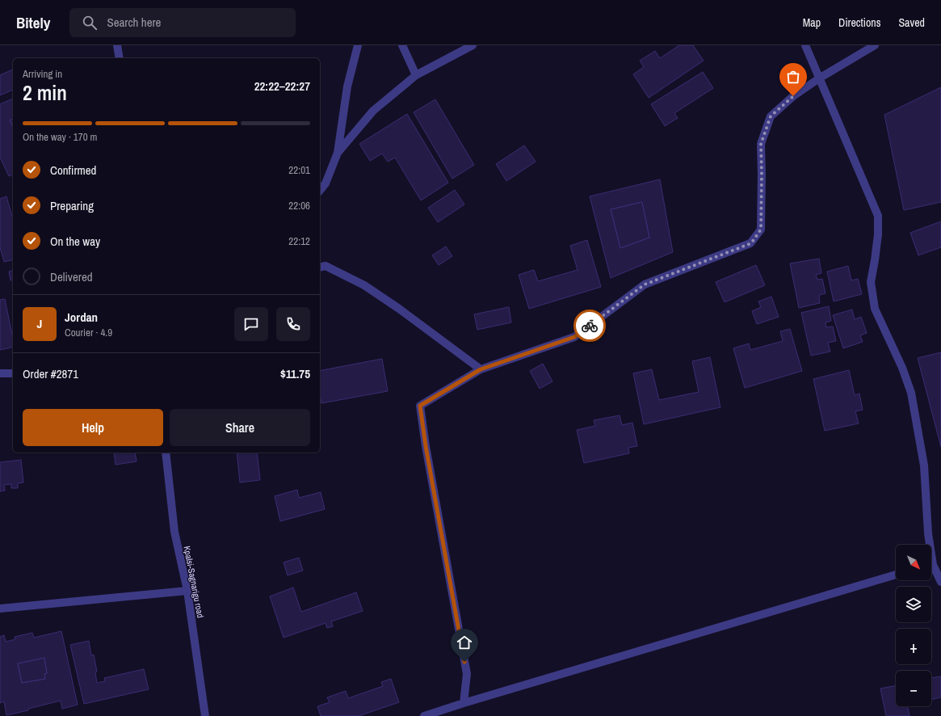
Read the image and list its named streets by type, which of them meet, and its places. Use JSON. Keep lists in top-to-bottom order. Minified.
{"streets":{"street":["Kpalsi-Sagnarigu road"]},"north":"bottom right","page":{"header":"Bitely","search":"Search here","nav":["Map","Directions","Saved"],"heading":["2 min","Arriving in","22:22–22:27"],"panel":["Jordan","Courier · 4.9","Order #2871","$11.75"],"bar":"On the way · 170 m","list":[["Confirmed","22:01"],["Preparing","22:06"],["On the way","22:12"],"Delivered"],"round":"J","buttons":["Help","Share"],"map_buttons":["+","−"]}}
